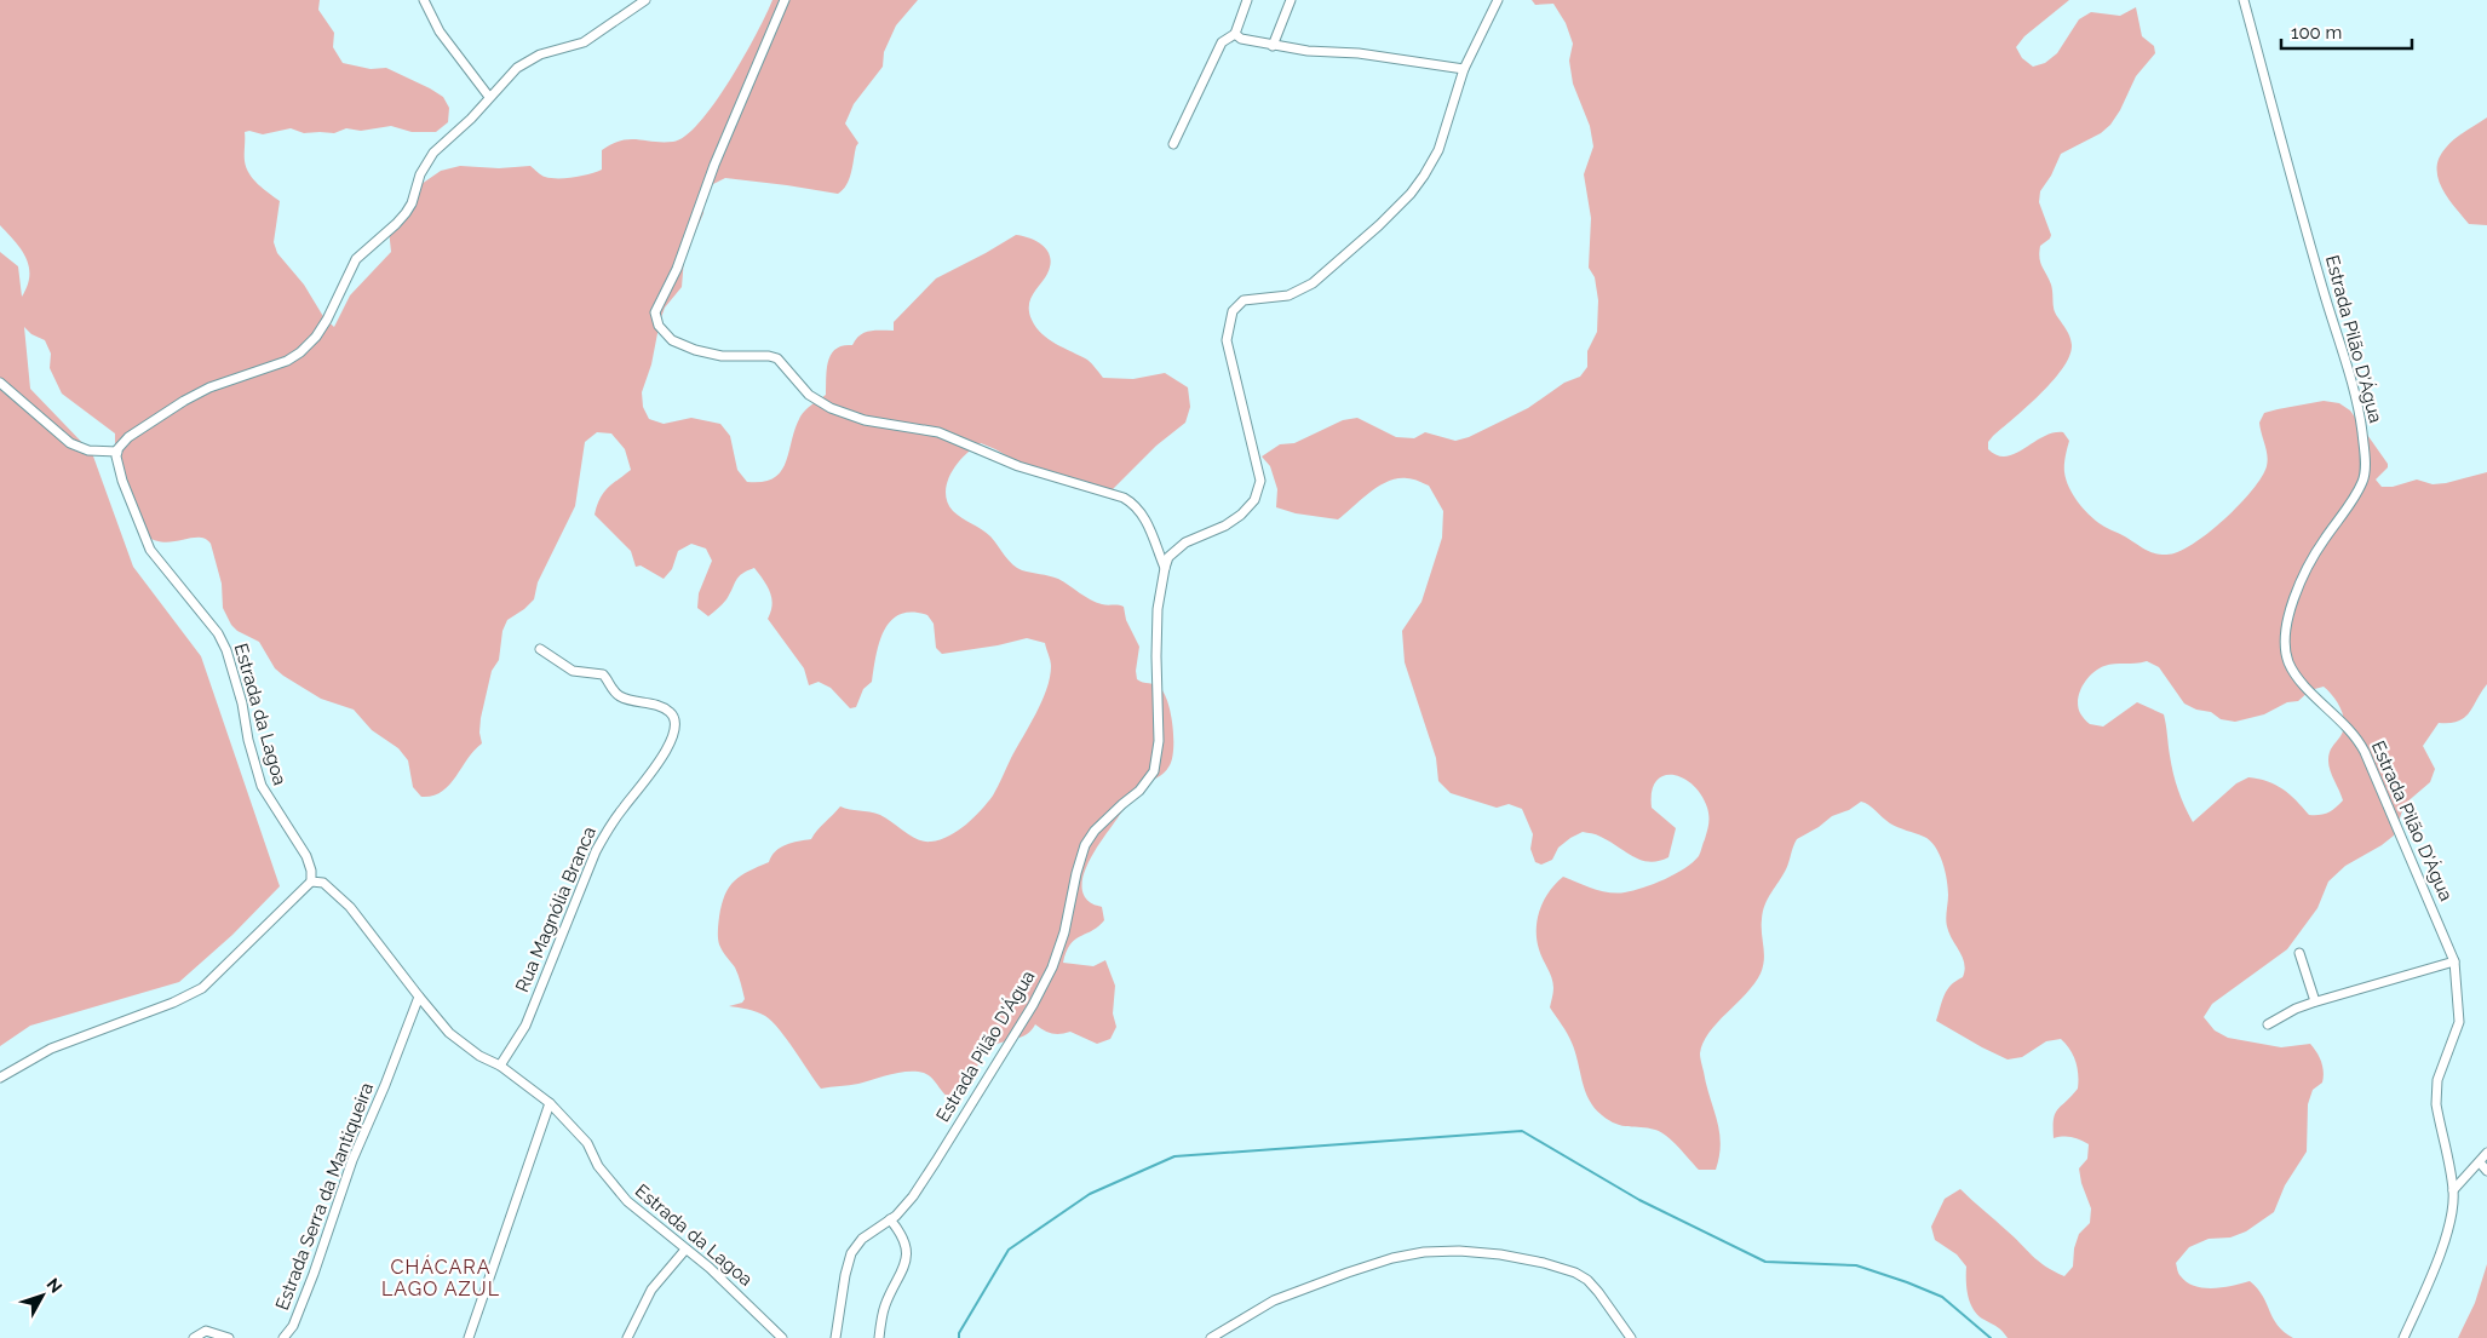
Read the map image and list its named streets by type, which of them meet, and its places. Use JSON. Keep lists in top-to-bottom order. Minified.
{"streets":{"street":["Estrada Pilão D'Água","Estrada da Lagoa","Rua Magnólia Branca","Estrada Serra da Mantiqueira"]},"crossings":[["Estrada da Lagoa","Rua Magnólia Branca"],["Estrada da Lagoa","Estrada Serra da Mantiqueira"]],"districts":["CHÁCARA LAGO AZUL"],"scale_bar":"100 m","north":"top right"}
